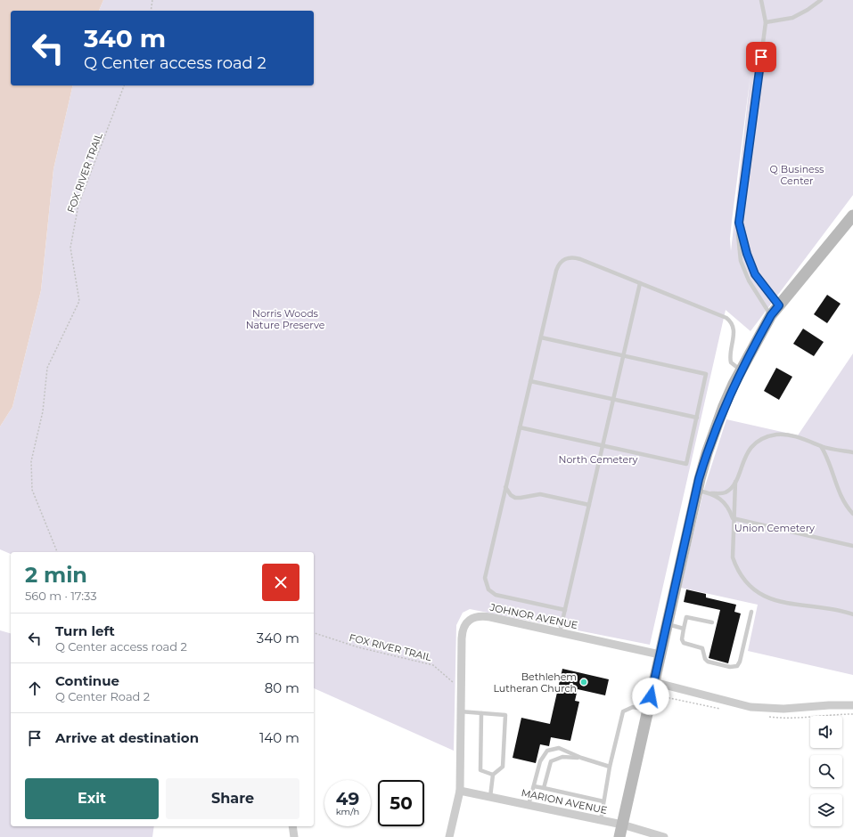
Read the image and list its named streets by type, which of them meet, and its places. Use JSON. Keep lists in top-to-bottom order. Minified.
{"streets":{"street":["JOHNOR AVENUE","MARION AVENUE"],"path":["FOX RIVER TRAIL"]},"crossings":[["FOX RIVER TRAIL","JOHNOR AVENUE"],["JOHNOR AVENUE","MARION AVENUE"]],"parks":["Q Business Center","Norris Woods Nature Preserve","North Cemetery","Union Cemetery"],"places":["Bethlehem Lutheran Church"],"page":{"turn":["340 m","Q Center access road 2"],"heading":["2 min","560 m · 17:33"],"list":[{"name":"Turn left","note":"Q Center access road 2","value":"340 m"},{"name":"Continue","note":"Q Center Road 2","value":"80 m"},{"name":"Arrive at destination","value":"140 m"}],"buttons":["Exit","Share"],"speed":"49 km/h","limit":"50"}}
